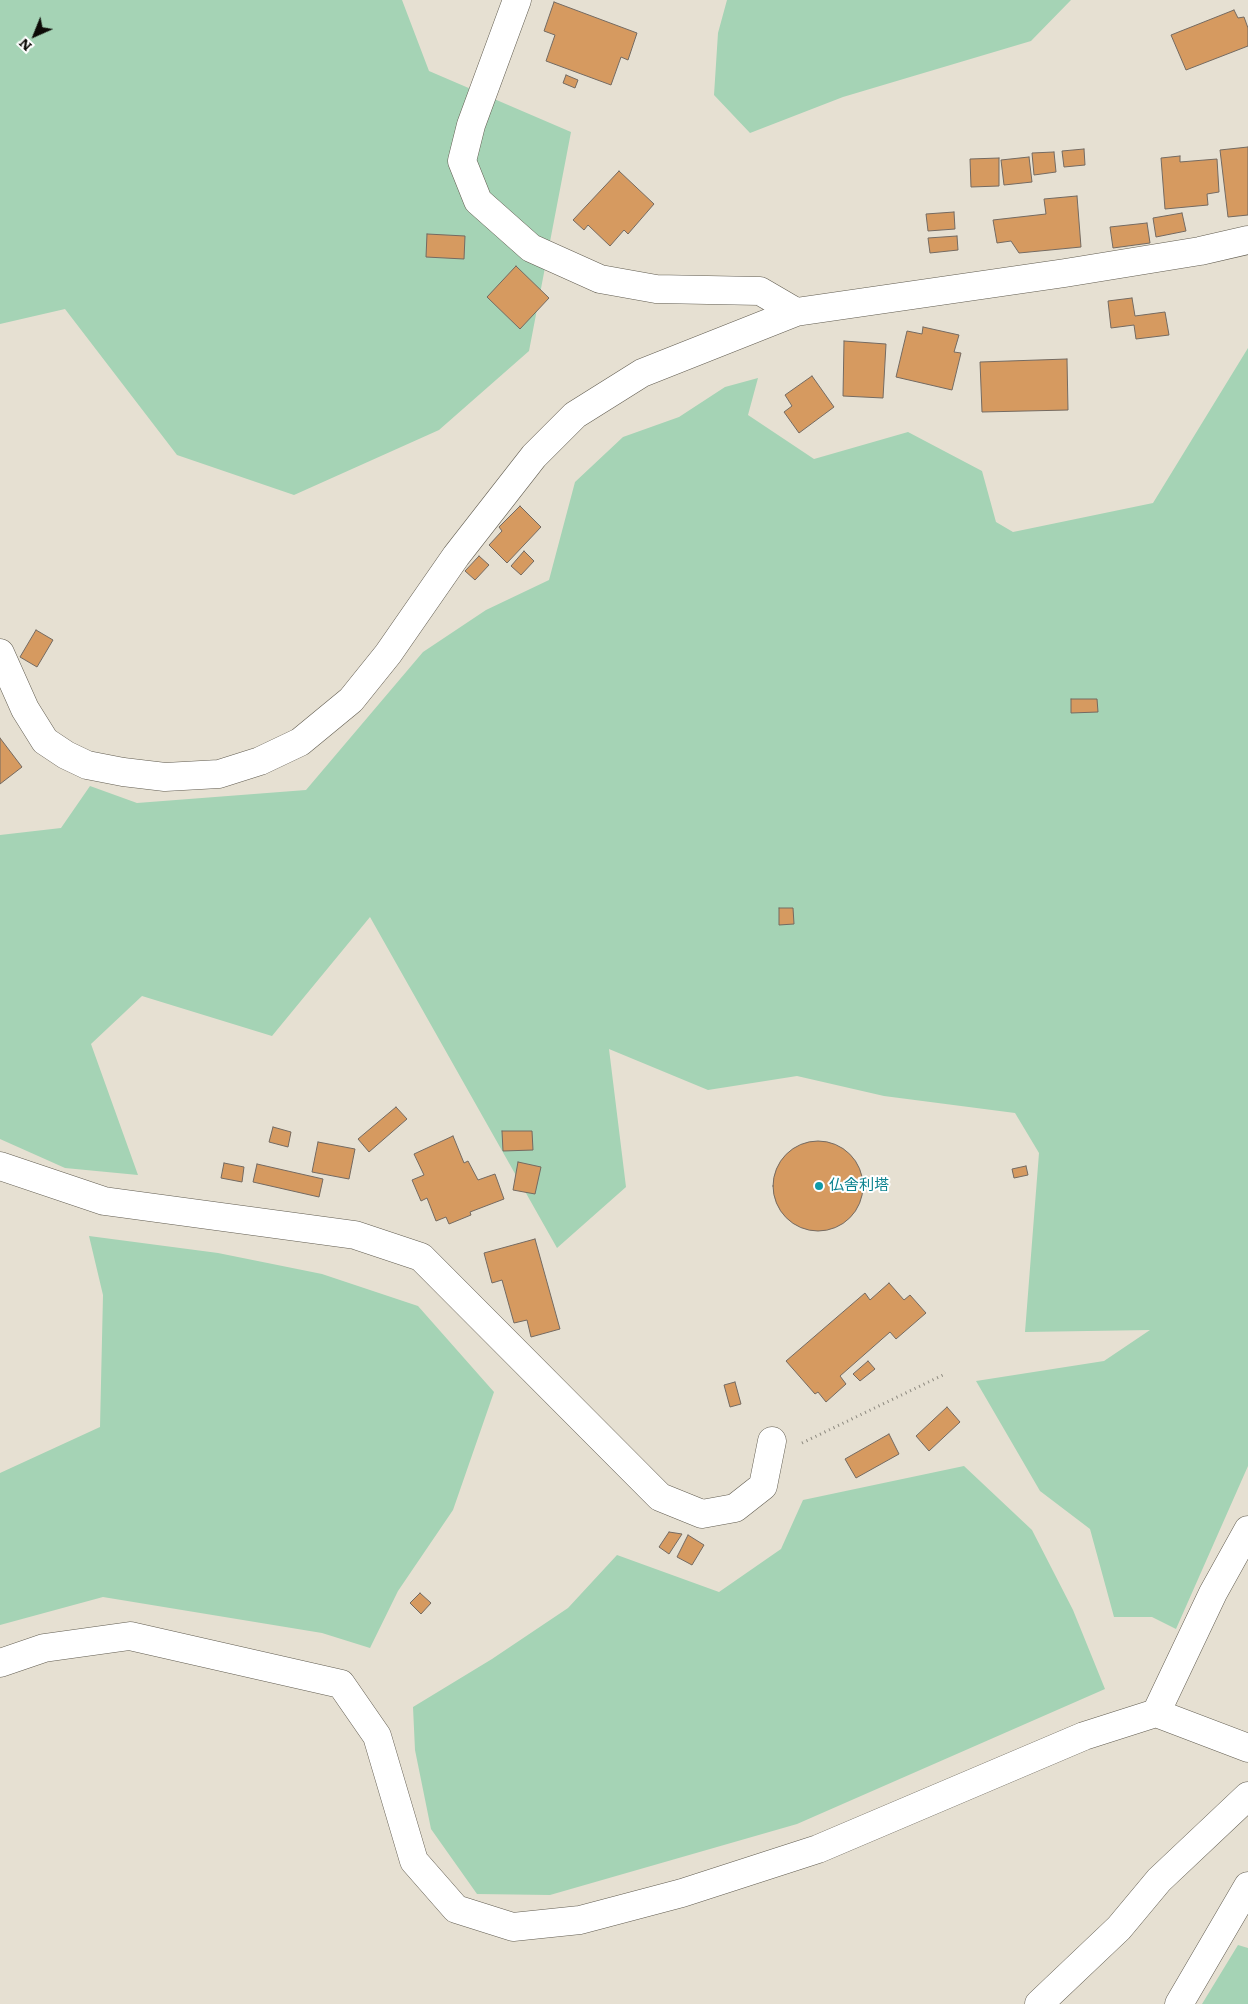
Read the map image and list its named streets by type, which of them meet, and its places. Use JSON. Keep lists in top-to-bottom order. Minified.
{"places":["仏舎利塔"],"north":"bottom left"}
